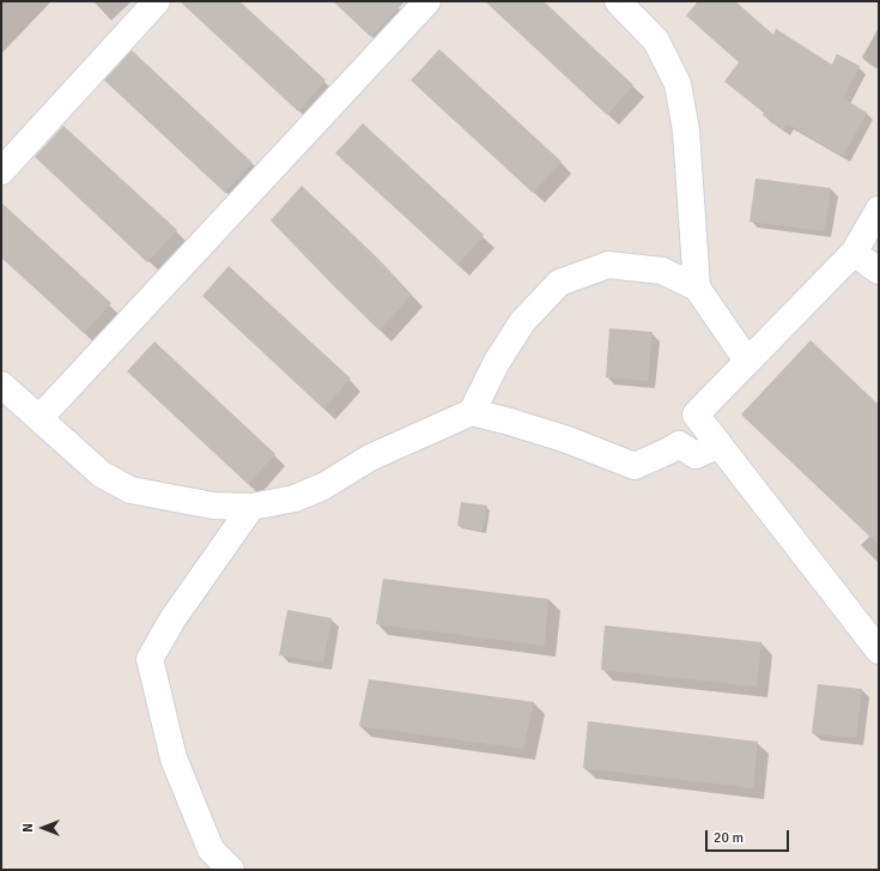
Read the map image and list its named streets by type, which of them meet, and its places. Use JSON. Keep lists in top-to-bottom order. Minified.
{"scale_bar":"20 m","north":"left"}
